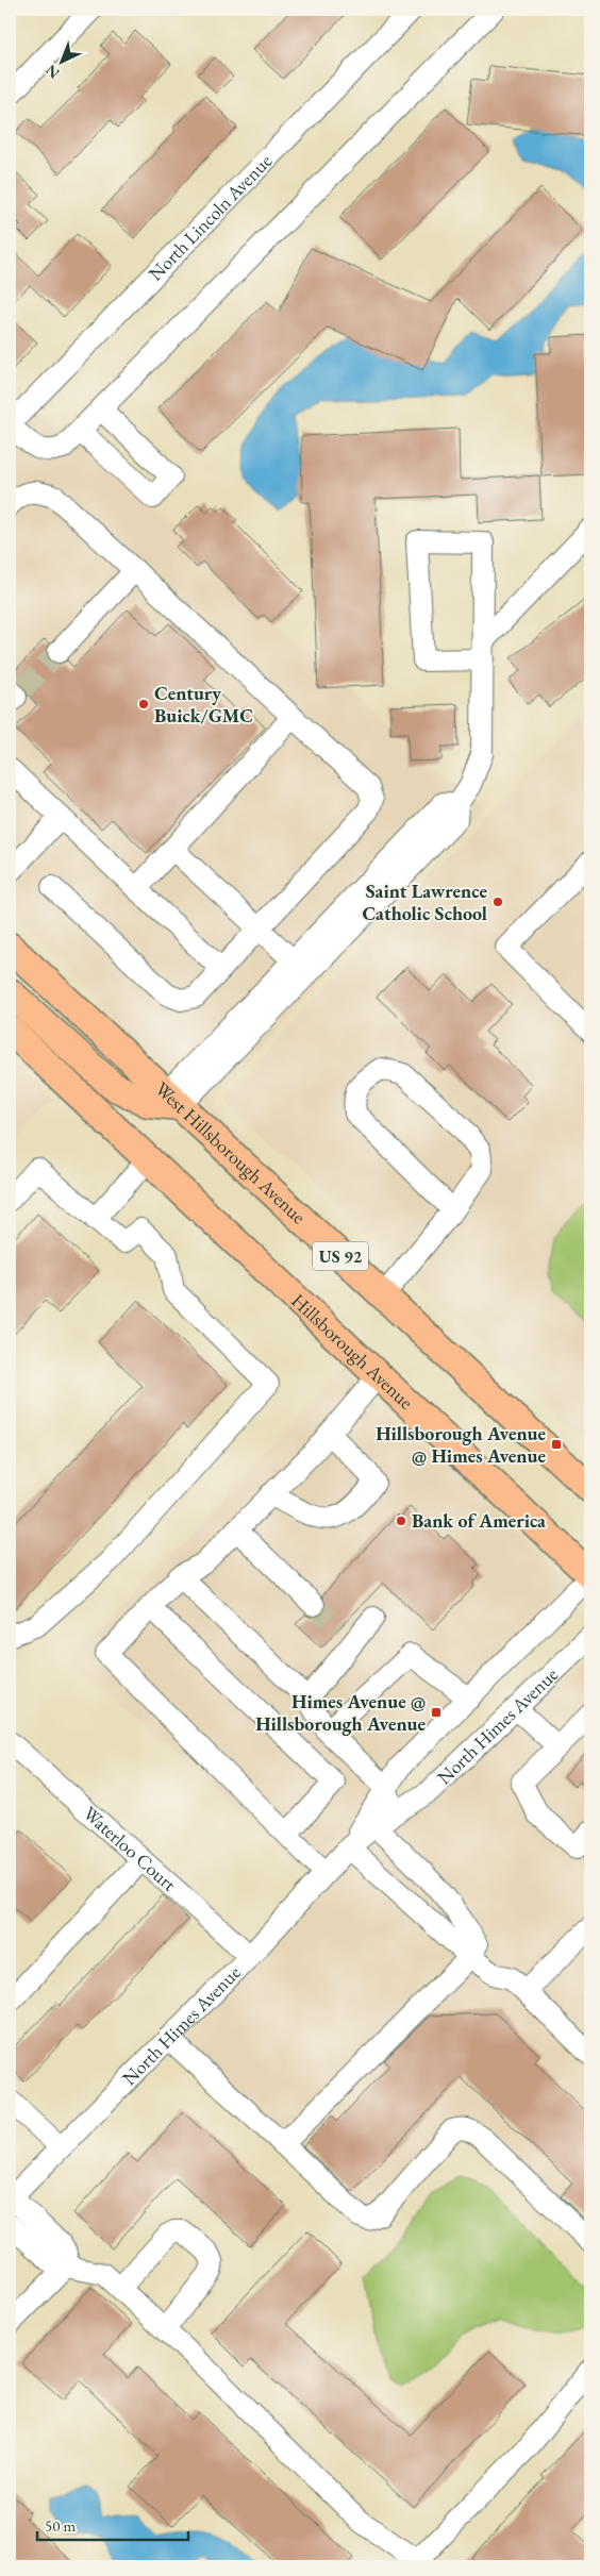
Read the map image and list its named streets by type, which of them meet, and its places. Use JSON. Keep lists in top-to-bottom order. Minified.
{"streets":{"main road":["West Hillsborough Avenue","US 92","Hillsborough Avenue"],"street":["North Lincoln Avenue","North Himes Avenue","Waterloo Court"]},"crossings":[["Hillsborough Avenue","North Himes Avenue"],["North Himes Avenue","Waterloo Court"]],"places":{"other":["Century Buick/GMC","Saint Lawrence Catholic School","Bank of America"],"transit":["Hillsborough Avenue @ Himes Avenue","Himes Avenue @ Hillsborough Avenue"]},"scale_bar":"50 m","north":"bottom left"}
